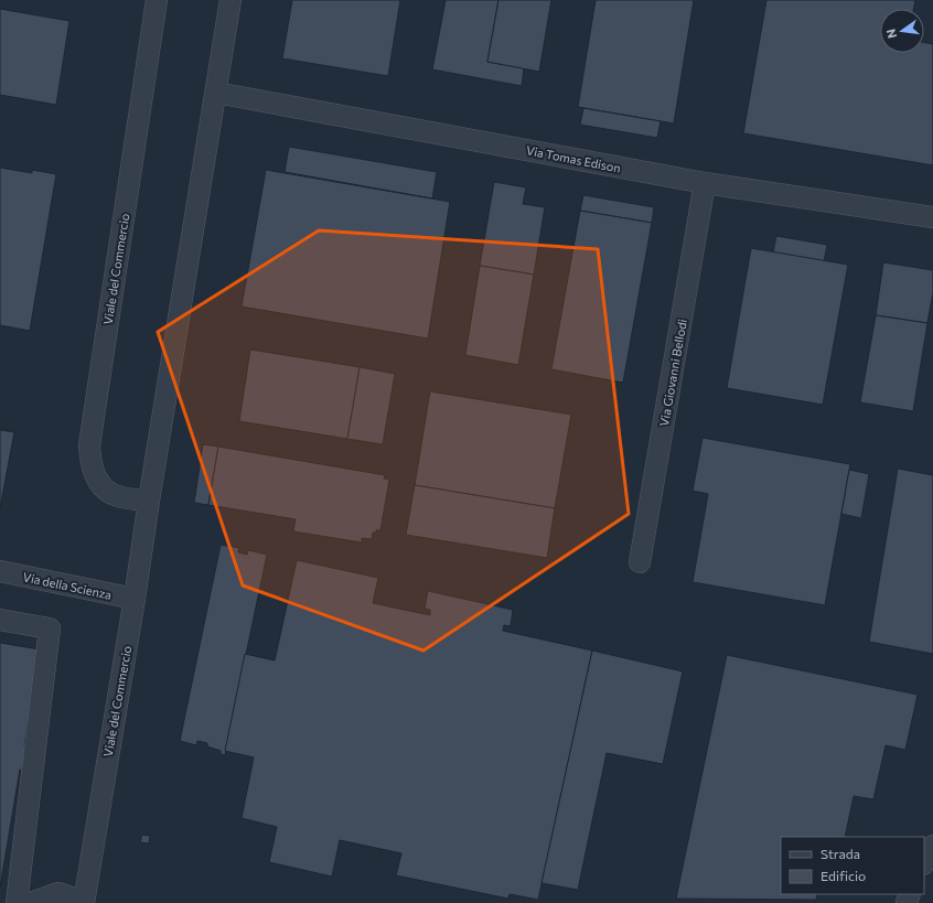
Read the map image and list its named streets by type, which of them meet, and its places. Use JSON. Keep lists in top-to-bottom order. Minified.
{"streets":{"street":["Via Tomas Edison","Viale del Commercio","Via Giovanni Bellodi","Via della Scienza"]},"crossings":[["Via Tomas Edison","Viale del Commercio"],["Via Tomas Edison","Via Giovanni Bellodi"],["Viale del Commercio","Via della Scienza"]],"legend":["Strada","Edificio"],"north":"left"}
